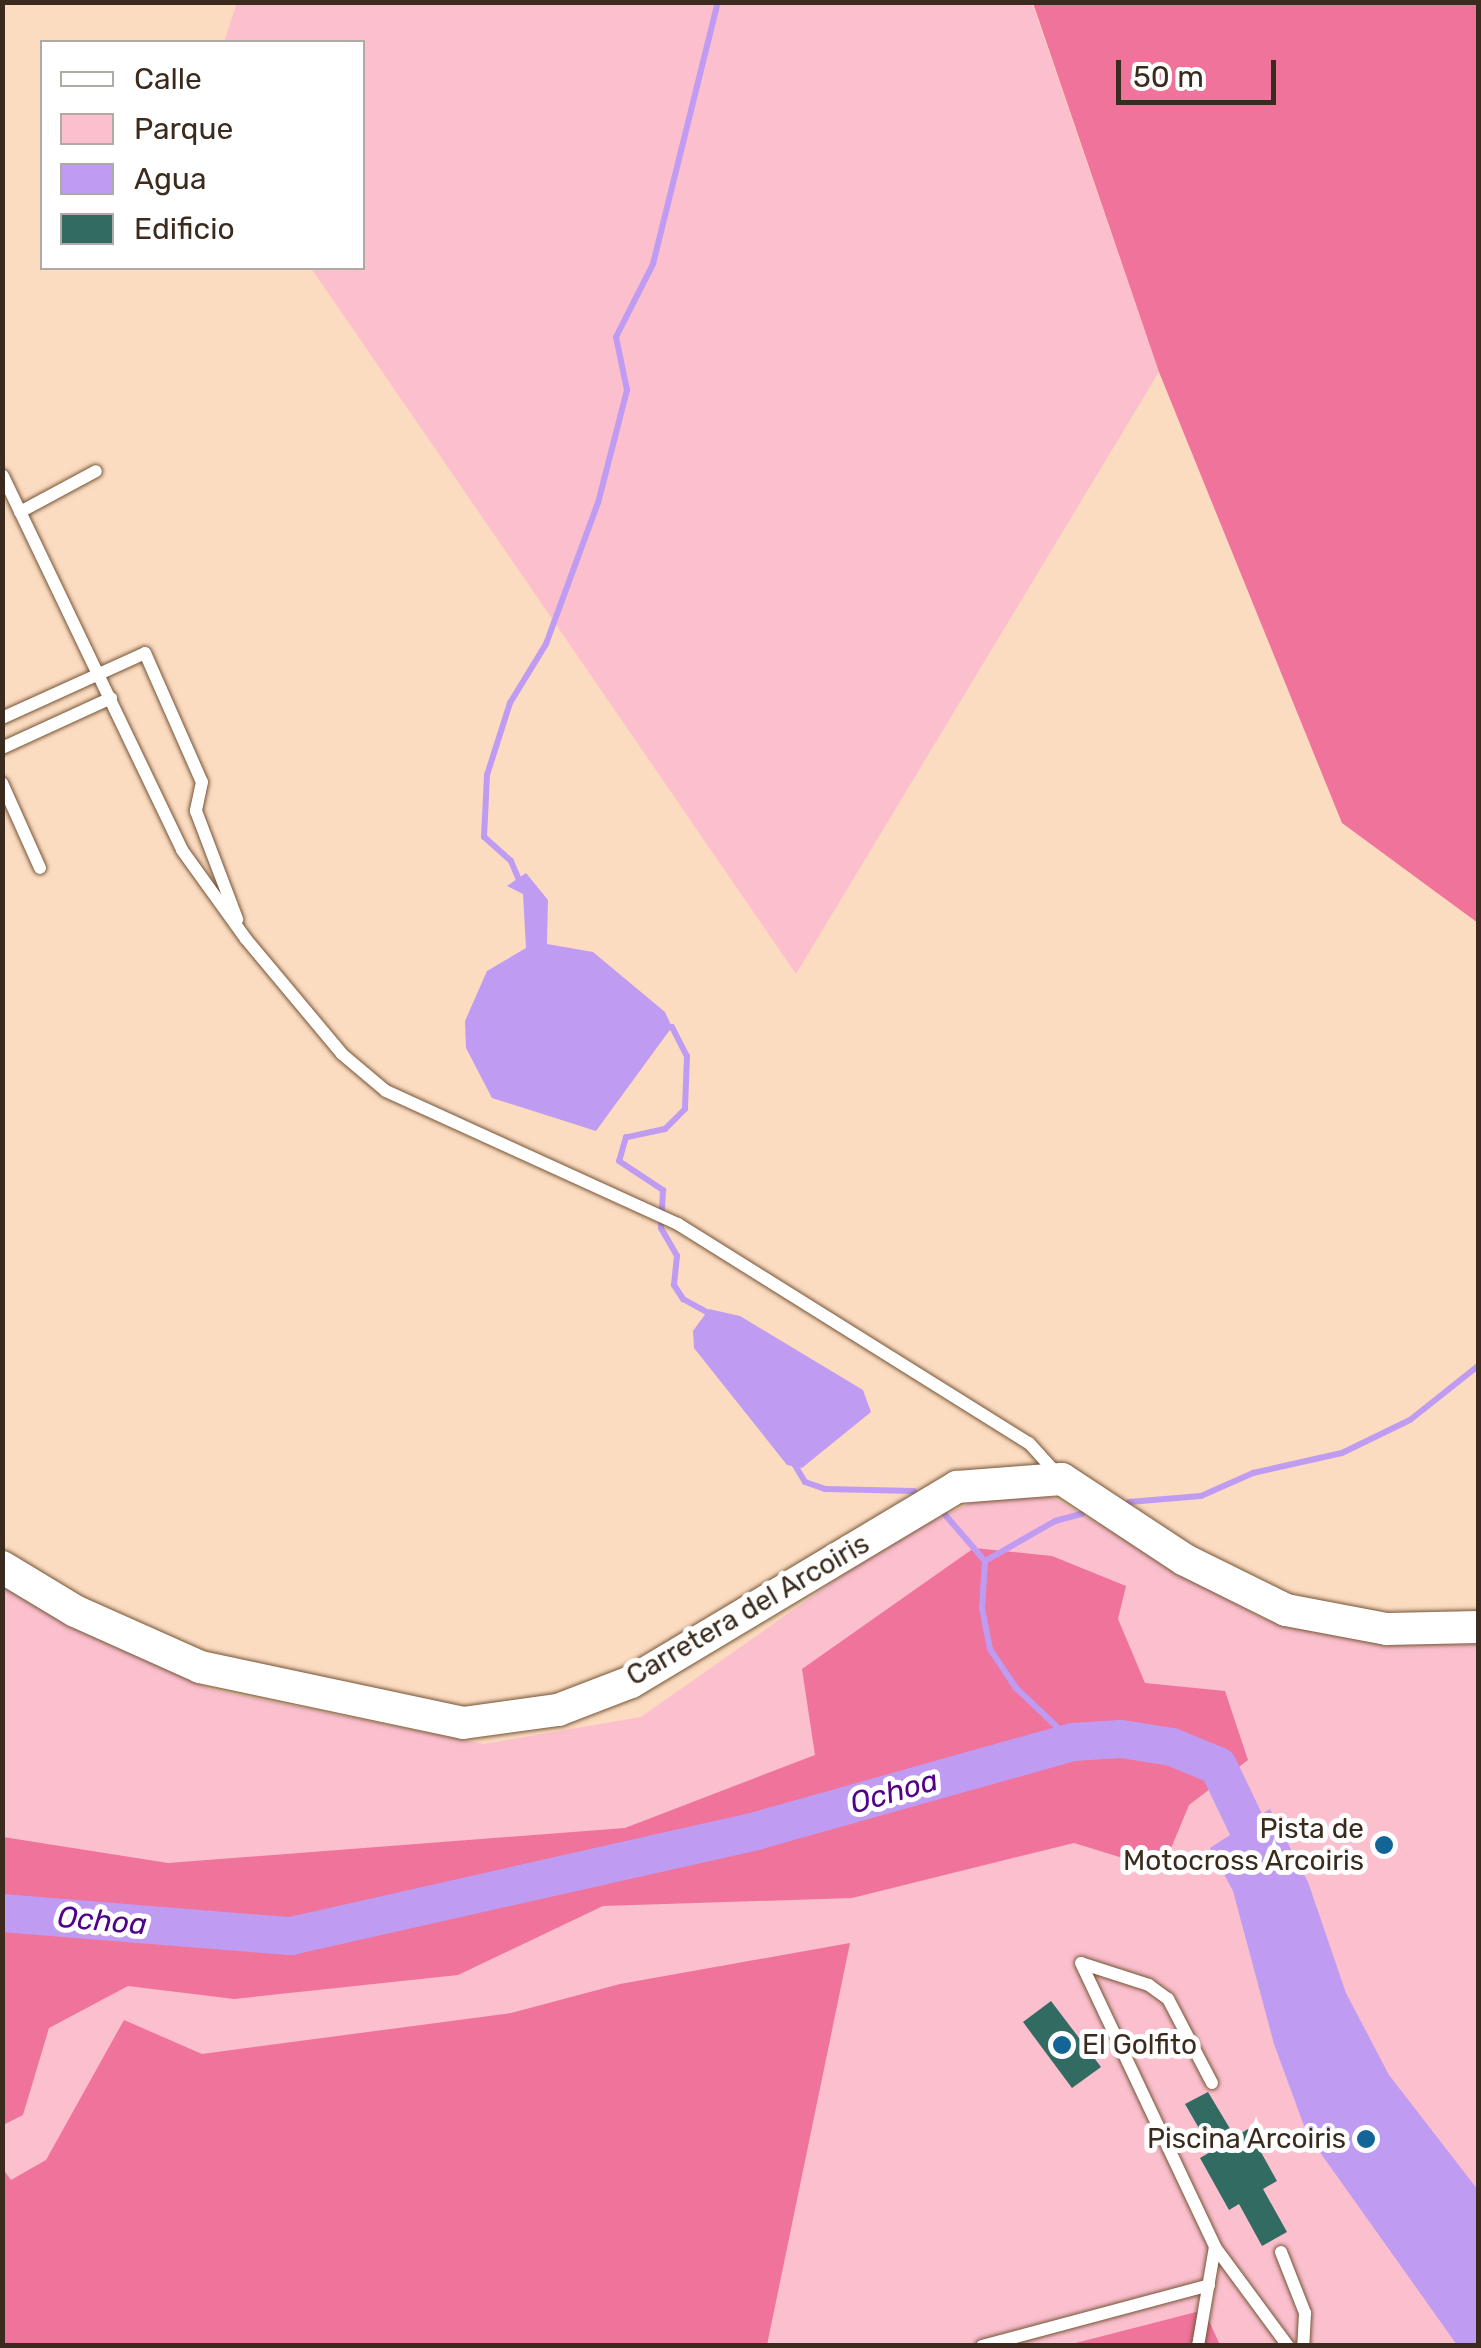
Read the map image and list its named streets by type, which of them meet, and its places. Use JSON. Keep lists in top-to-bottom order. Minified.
{"streets":{"street":["Carretera del Arcoiris"]},"water":["Ochoa"],"places":["Pista de Motocross Arcoiris","El Golfito","Piscina Arcoiris"],"legend":["Calle","Parque","Agua","Edificio"],"scale_bar":"50 m"}
